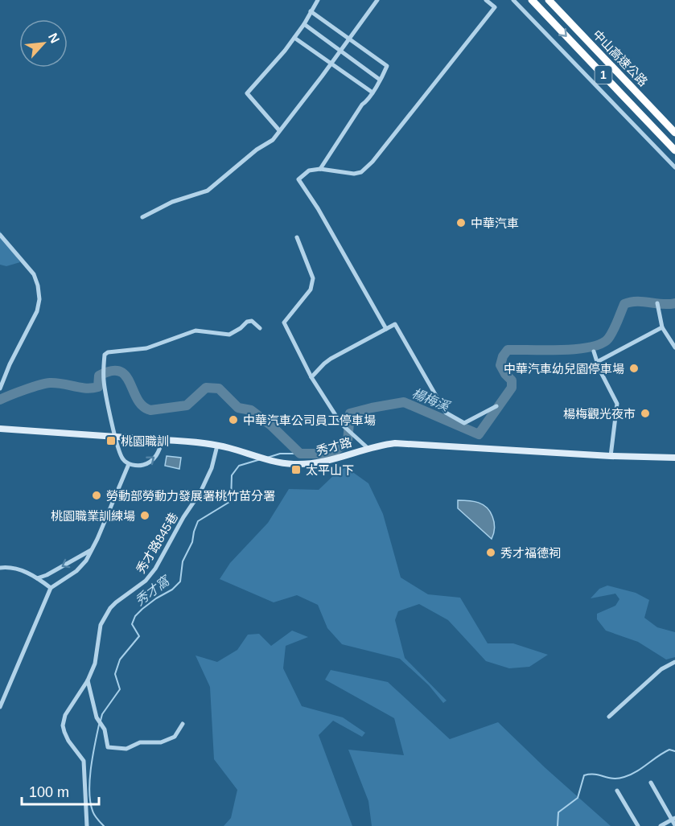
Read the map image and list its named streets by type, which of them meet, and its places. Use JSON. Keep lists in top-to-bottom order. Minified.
{"streets":{"highway":["中山高速公路","1"],"main road":["秀才路"],"street":["秀才路845巷"]},"crossings":[["秀才路","秀才路845巷"]],"water":["楊梅溪","秀才窩"],"places":{"other":["中華汽車","中華汽車幼兒園停車場","楊梅觀光夜市","中華汽車公司員工停車場","勞動部勞動力發展署桃竹苗分署","桃園職業訓練場","秀才福德祠"],"transit":["桃園職訓","太平山下"]},"scale_bar":"100 m","north":"top right"}
